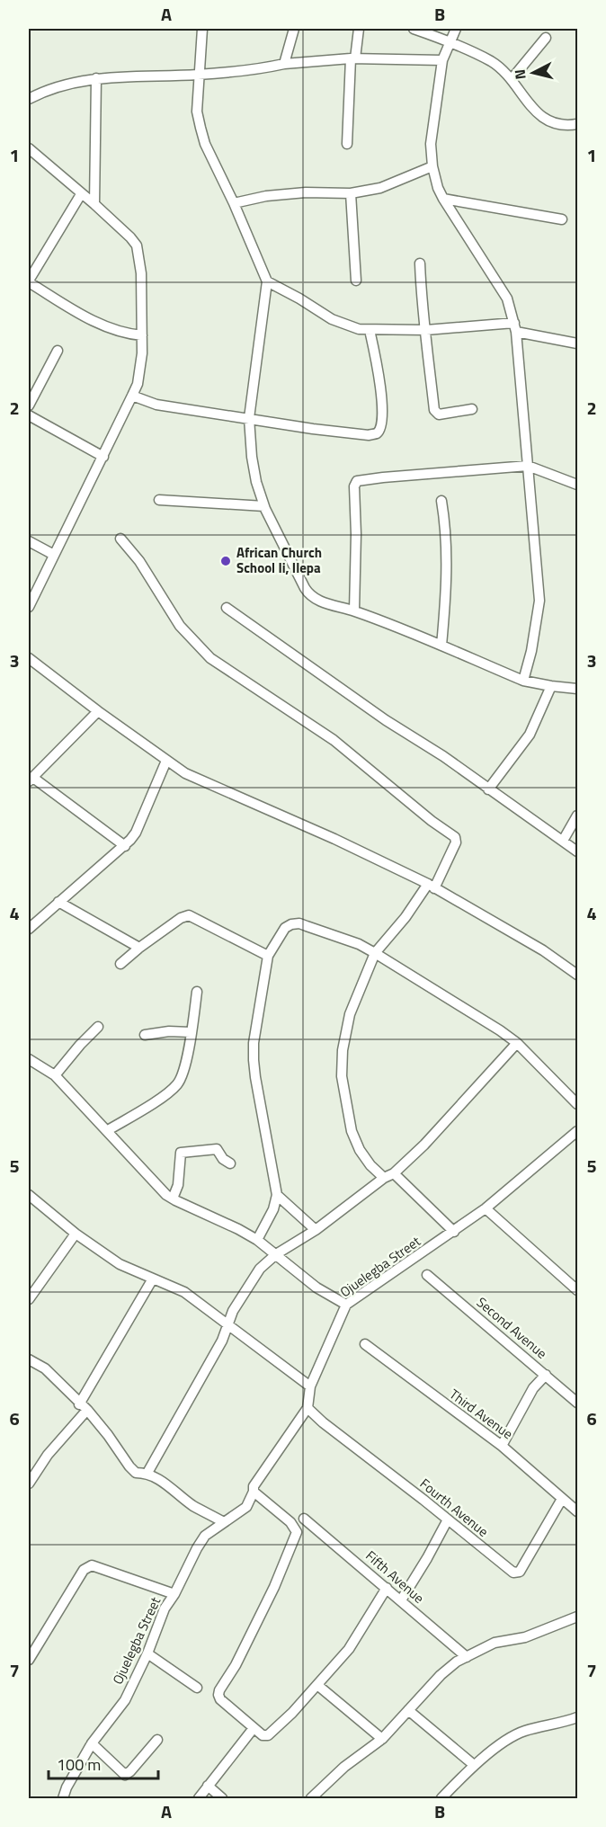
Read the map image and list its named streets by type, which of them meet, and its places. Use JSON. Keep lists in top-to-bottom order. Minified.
{"streets":{"street":["Ojuelegba Street","Second Avenue","Third Avenue","Fourth Avenue","Fifth Avenue"]},"crossings":[["Ojuelegba Street","Fourth Avenue"],["Third Avenue","Fourth Avenue"]],"places":["African Church School Ii, Ilepa"],"scale_bar":"100 m","north":"left","grid":{"columns":["A","B"],"rows":["1","2","3","4","5","6","7"]}}
